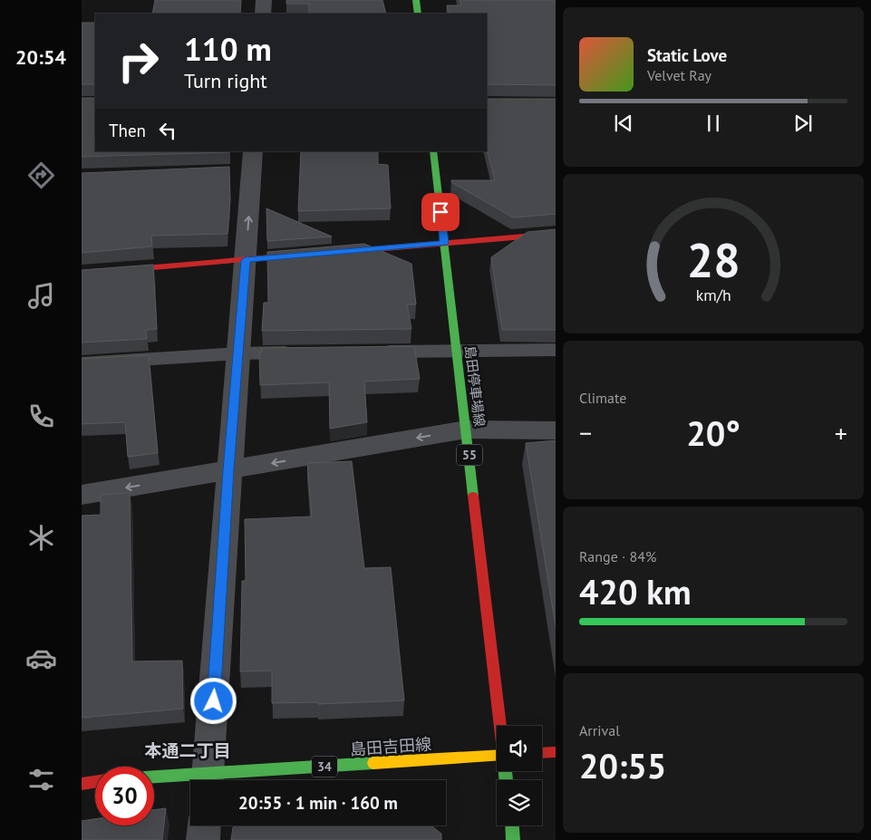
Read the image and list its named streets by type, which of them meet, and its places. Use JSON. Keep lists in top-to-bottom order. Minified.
{"streets":{"main road":["島田停車場線","55","島田吉田線","34"]},"districts":["本通二丁目"],"page":{"tabs":"20:54","turn":["110 m","Turn right"],"song":["Static Love","Velvet Ray"],"then":"Then","tile":["Climate",["Range · 84%","420 km"],["Arrival","20:55"]],"heat":["−","20°","+"],"limit":"30","trip":"20:55 · 1 min · 160 m","gauge":["28","km/h"]}}
